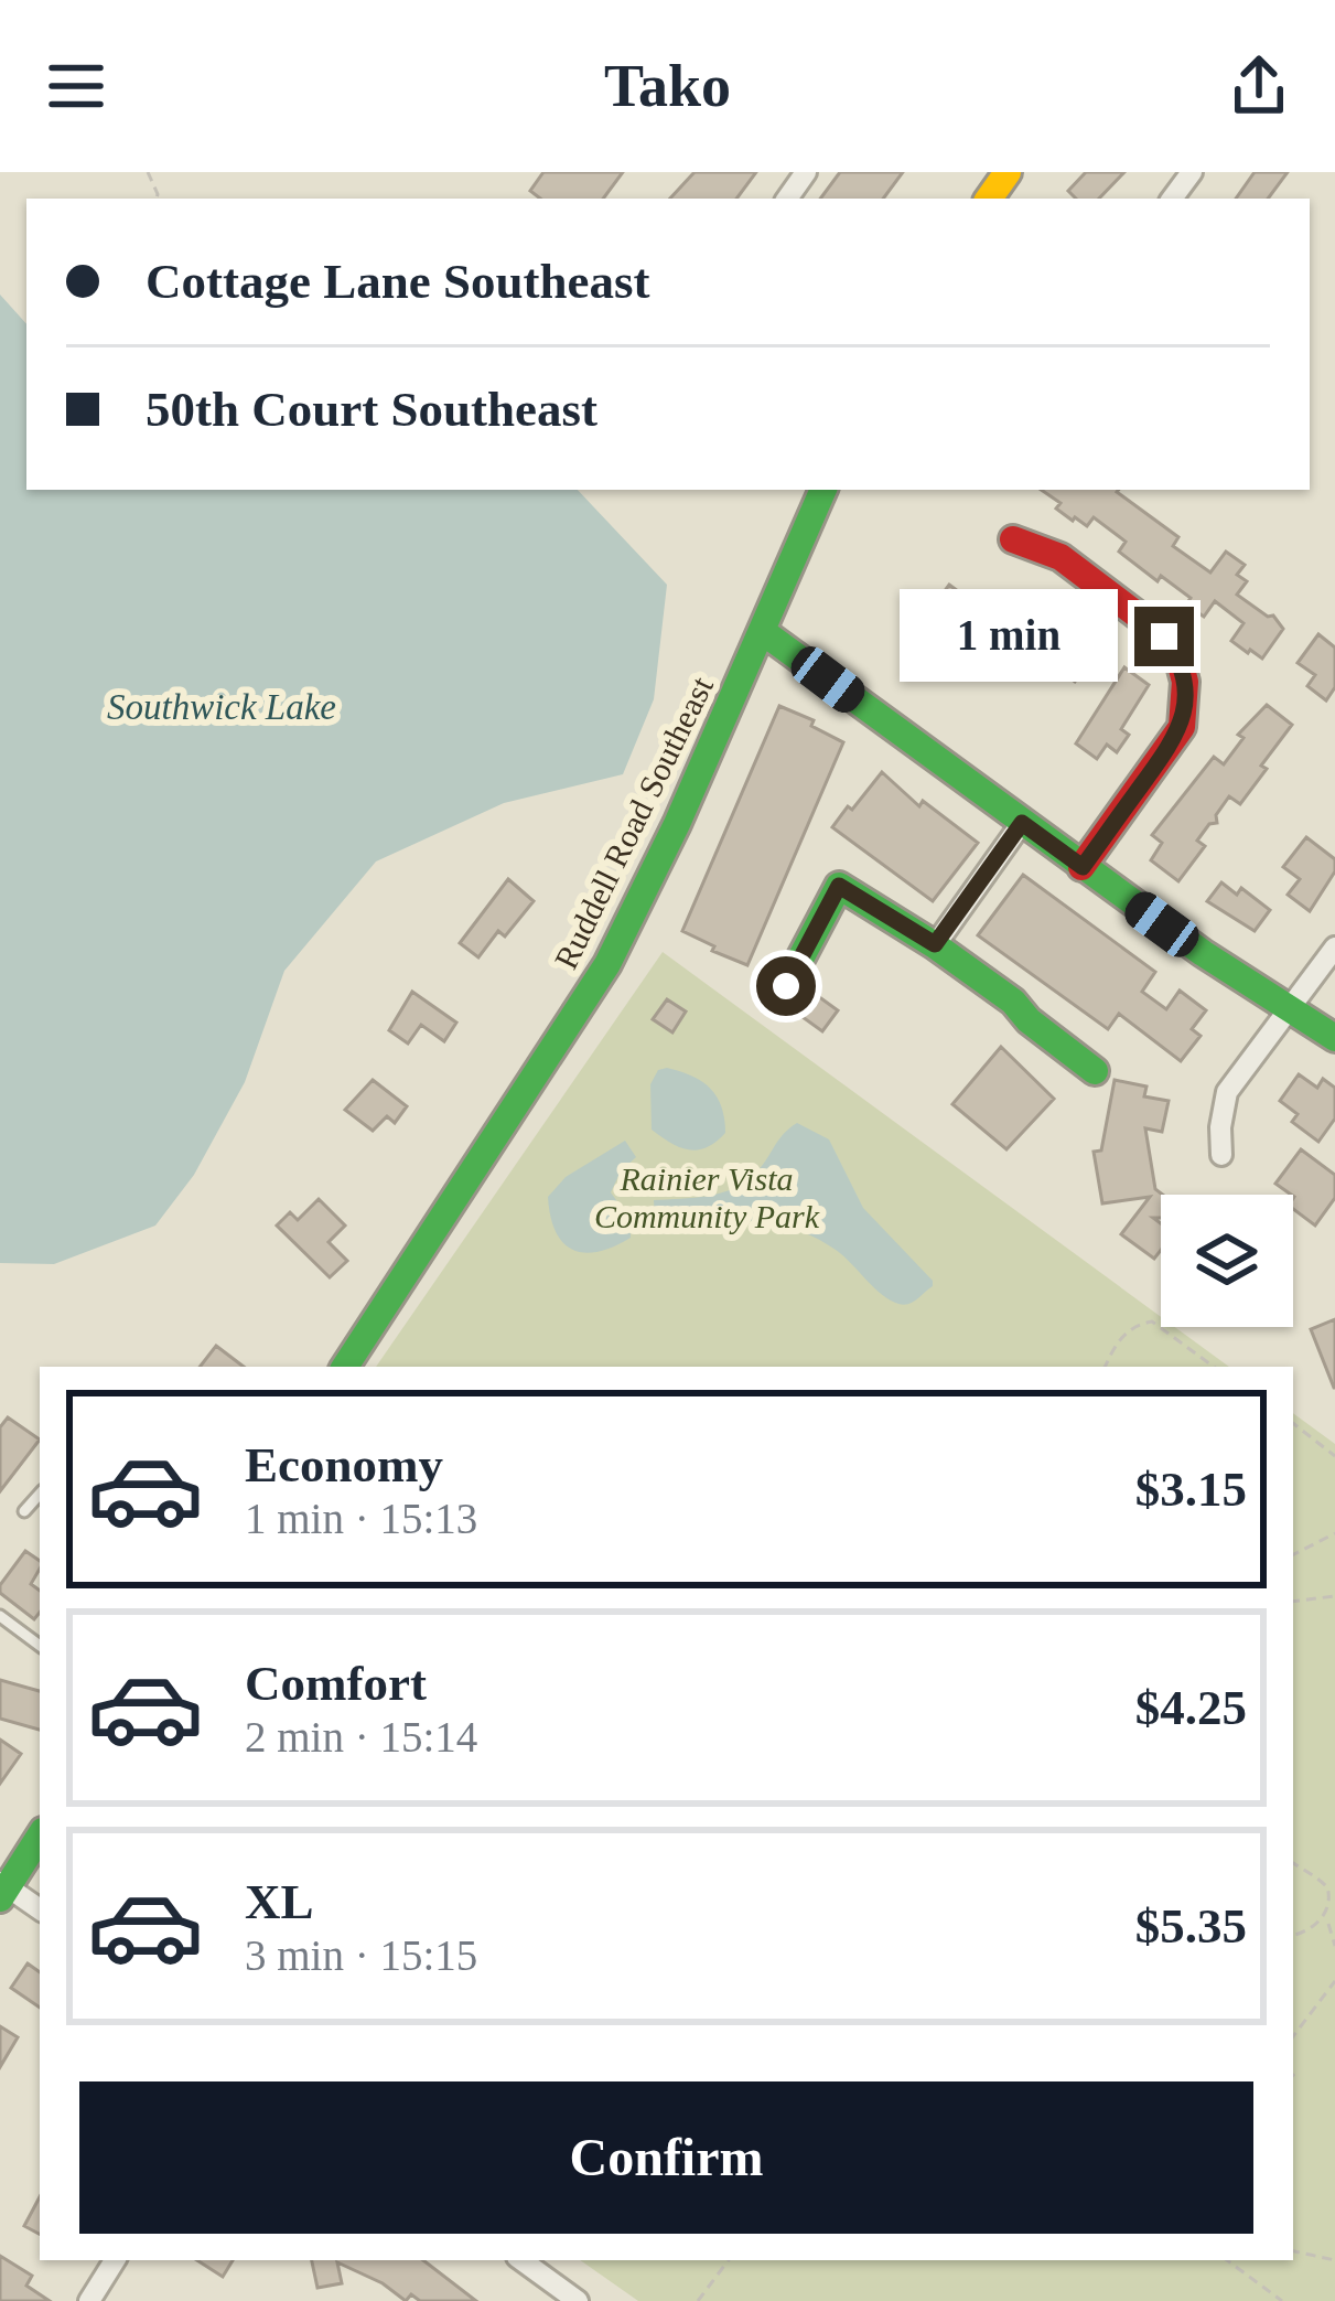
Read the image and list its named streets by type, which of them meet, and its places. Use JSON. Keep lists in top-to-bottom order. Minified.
{"streets":{"street":["Ruddell Road Southeast"]},"water":["Southwick Lake"],"parks":["Rainier Vista Community Park"],"page":{"header":"Tako","banner":["Cottage Lane Southeast","50th Court Southeast"],"bubble":"1 min","list":[{"name":"Economy","note":"1 min · 15:13","value":"$3.15"},{"name":"Comfort","note":"2 min · 15:14","value":"$4.25"},{"name":"XL","note":"3 min · 15:15","value":"$5.35"}],"buttons":"Confirm"}}
